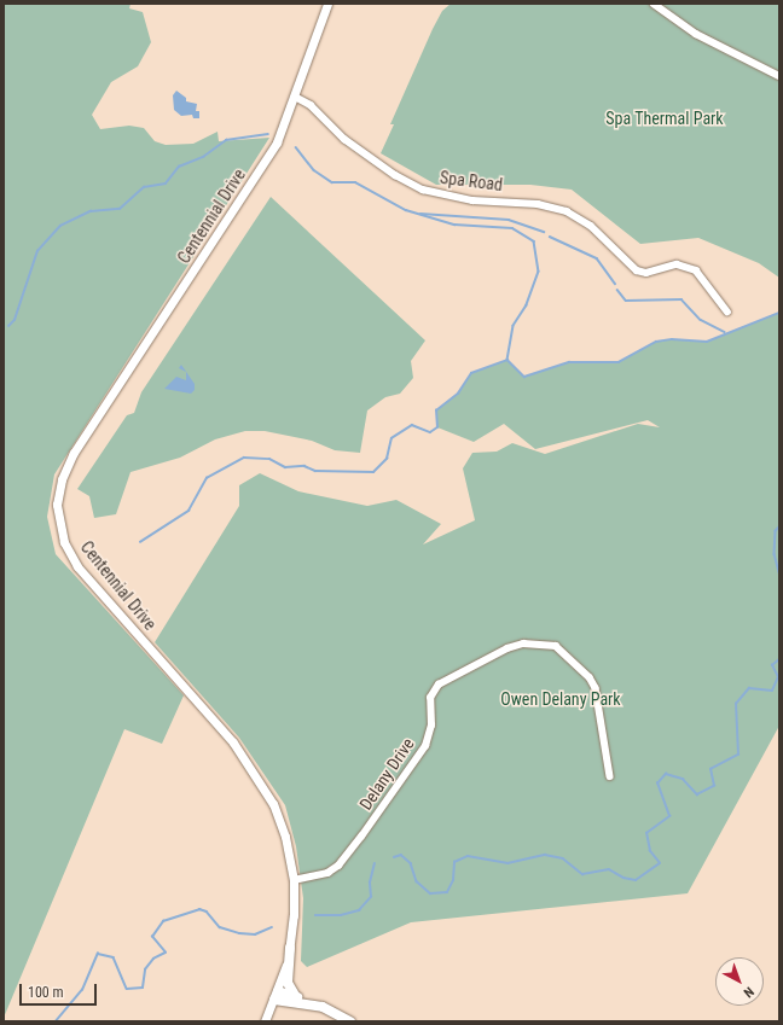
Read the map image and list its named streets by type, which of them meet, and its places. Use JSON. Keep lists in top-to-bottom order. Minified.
{"streets":{"main road":["Centennial Drive"],"street":["Spa Road","Delany Drive"]},"crossings":[["Spa Road","Centennial Drive"],["Centennial Drive","Delany Drive"]],"parks":["Spa Thermal Park","Owen Delany Park"],"scale_bar":"100 m","north":"bottom right"}
